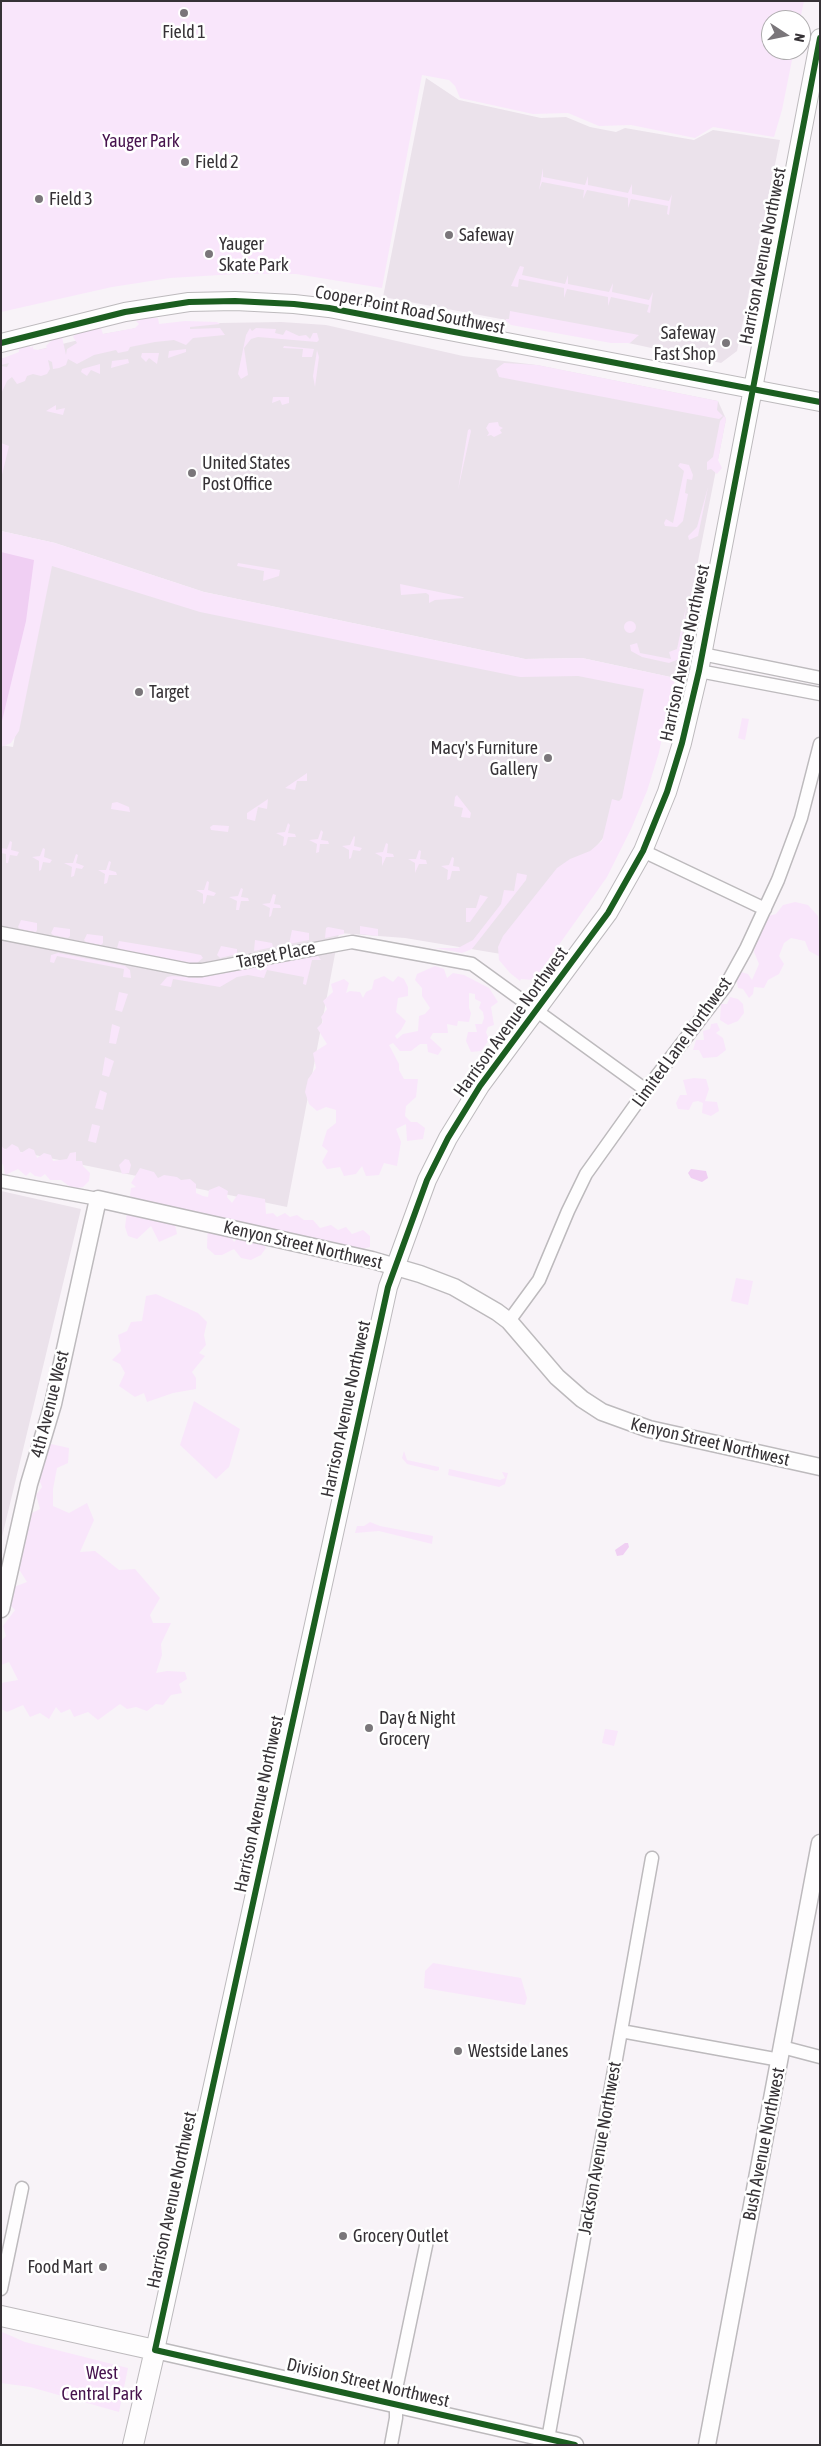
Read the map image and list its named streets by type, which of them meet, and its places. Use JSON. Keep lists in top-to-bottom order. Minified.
{"streets":{"main road":["Harrison Avenue Northwest","Cooper Point Road Southwest","Division Street Northwest"],"street":["Target Place","Limited Lane Northwest","Kenyon Street Northwest","4th Avenue West","Bush Avenue Northwest","Jackson Avenue Northwest"]},"crossings":[["Harrison Avenue Northwest","Cooper Point Road Southwest"],["Harrison Avenue Northwest","Target Place"],["Harrison Avenue Northwest","Kenyon Street Northwest"],["Harrison Avenue Northwest","Division Street Northwest"],["Target Place","Limited Lane Northwest"],["Limited Lane Northwest","Kenyon Street Northwest"],["Kenyon Street Northwest","4th Avenue West"],["Jackson Avenue Northwest","Division Street Northwest"]],"parks":["Yauger Park","West Central Park"],"places":["Field 1","Field 2","Field 3","Safeway","Yauger Skate Park","Safeway Fast Shop","United States Post Office","Target","Macy's Furniture Gallery","Day & Night Grocery","Westside Lanes","Grocery Outlet","Food Mart"],"north":"right"}
